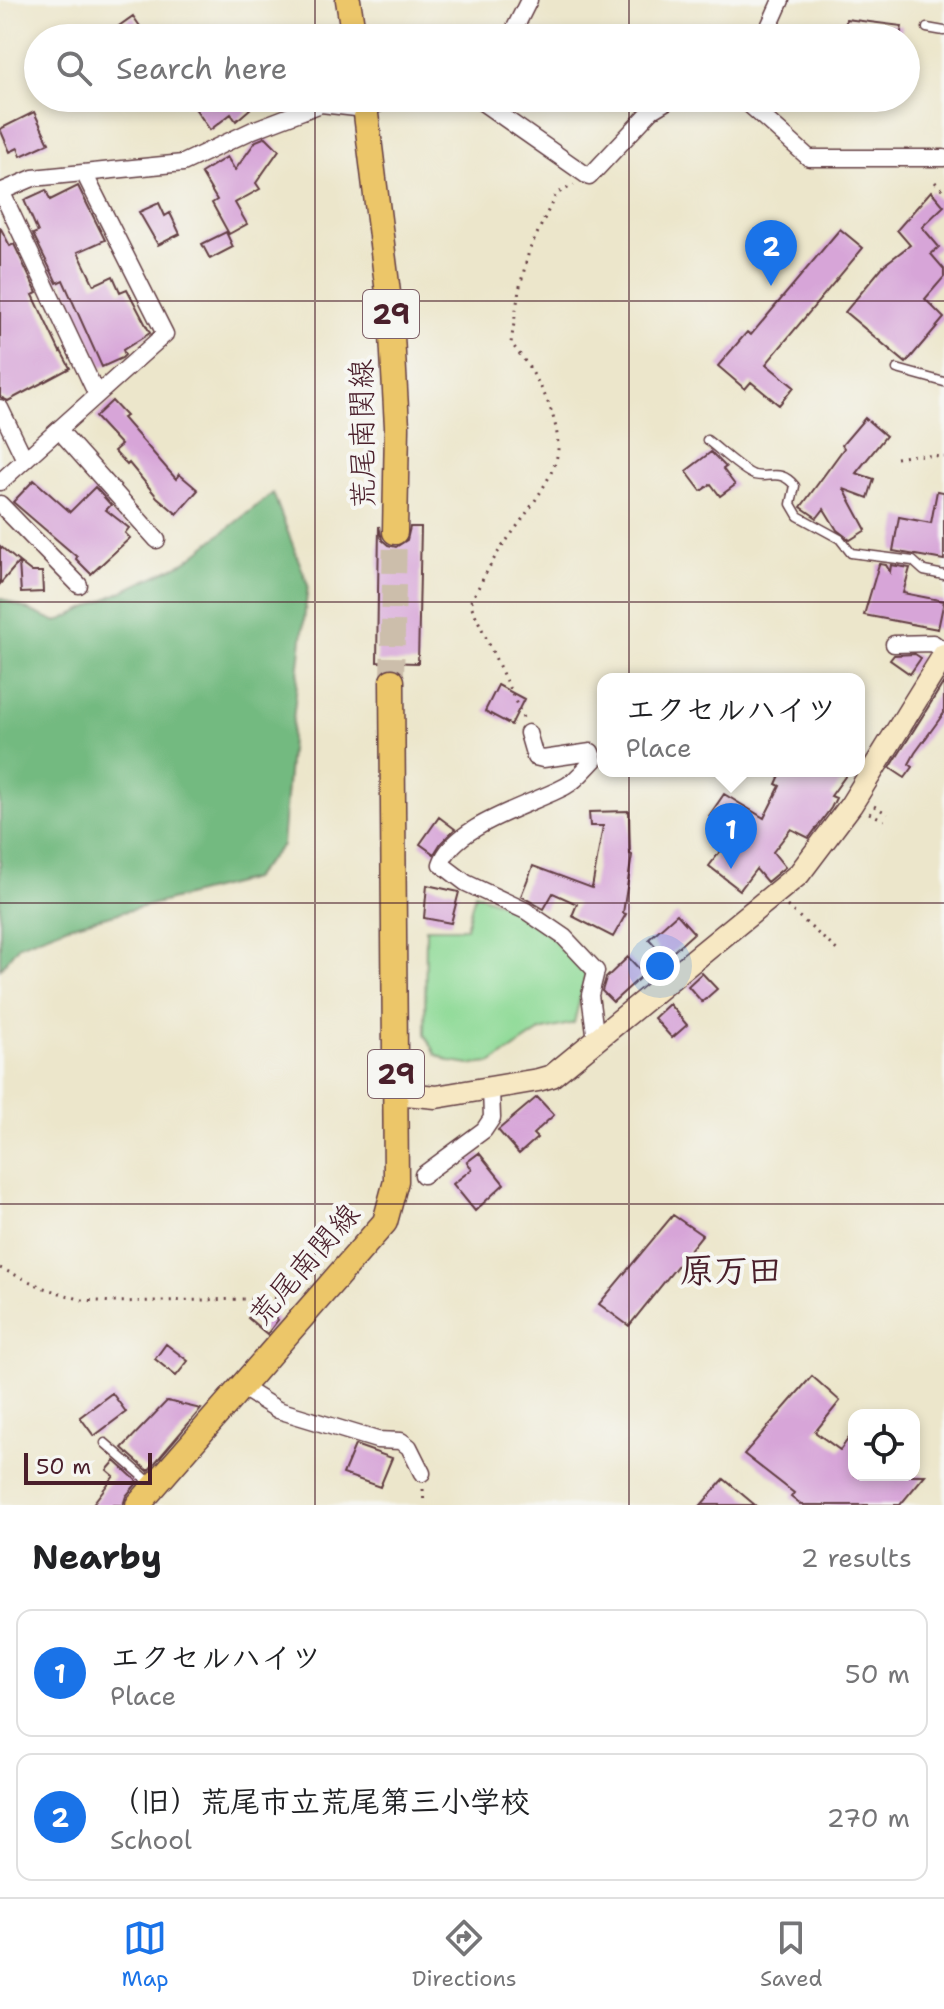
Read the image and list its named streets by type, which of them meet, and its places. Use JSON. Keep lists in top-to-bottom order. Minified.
{"streets":{"main road":["29","荒尾南関線"]},"districts":["原万田"],"scale_bar":"50 m","page":{"search":"Search here","pins":["2","1"],"popup":["エクセルハイツ","Place"],"scale":"50 m","heading":["Nearby","2 results"],"list":[{"mark":"1","name":"エクセルハイツ","note":"Place","value":"50 m"},{"mark":"2","name":"（旧）荒尾市立荒尾第三小学校","note":"School","value":"270 m"}],"nav":["Map","Directions","Saved"]}}
